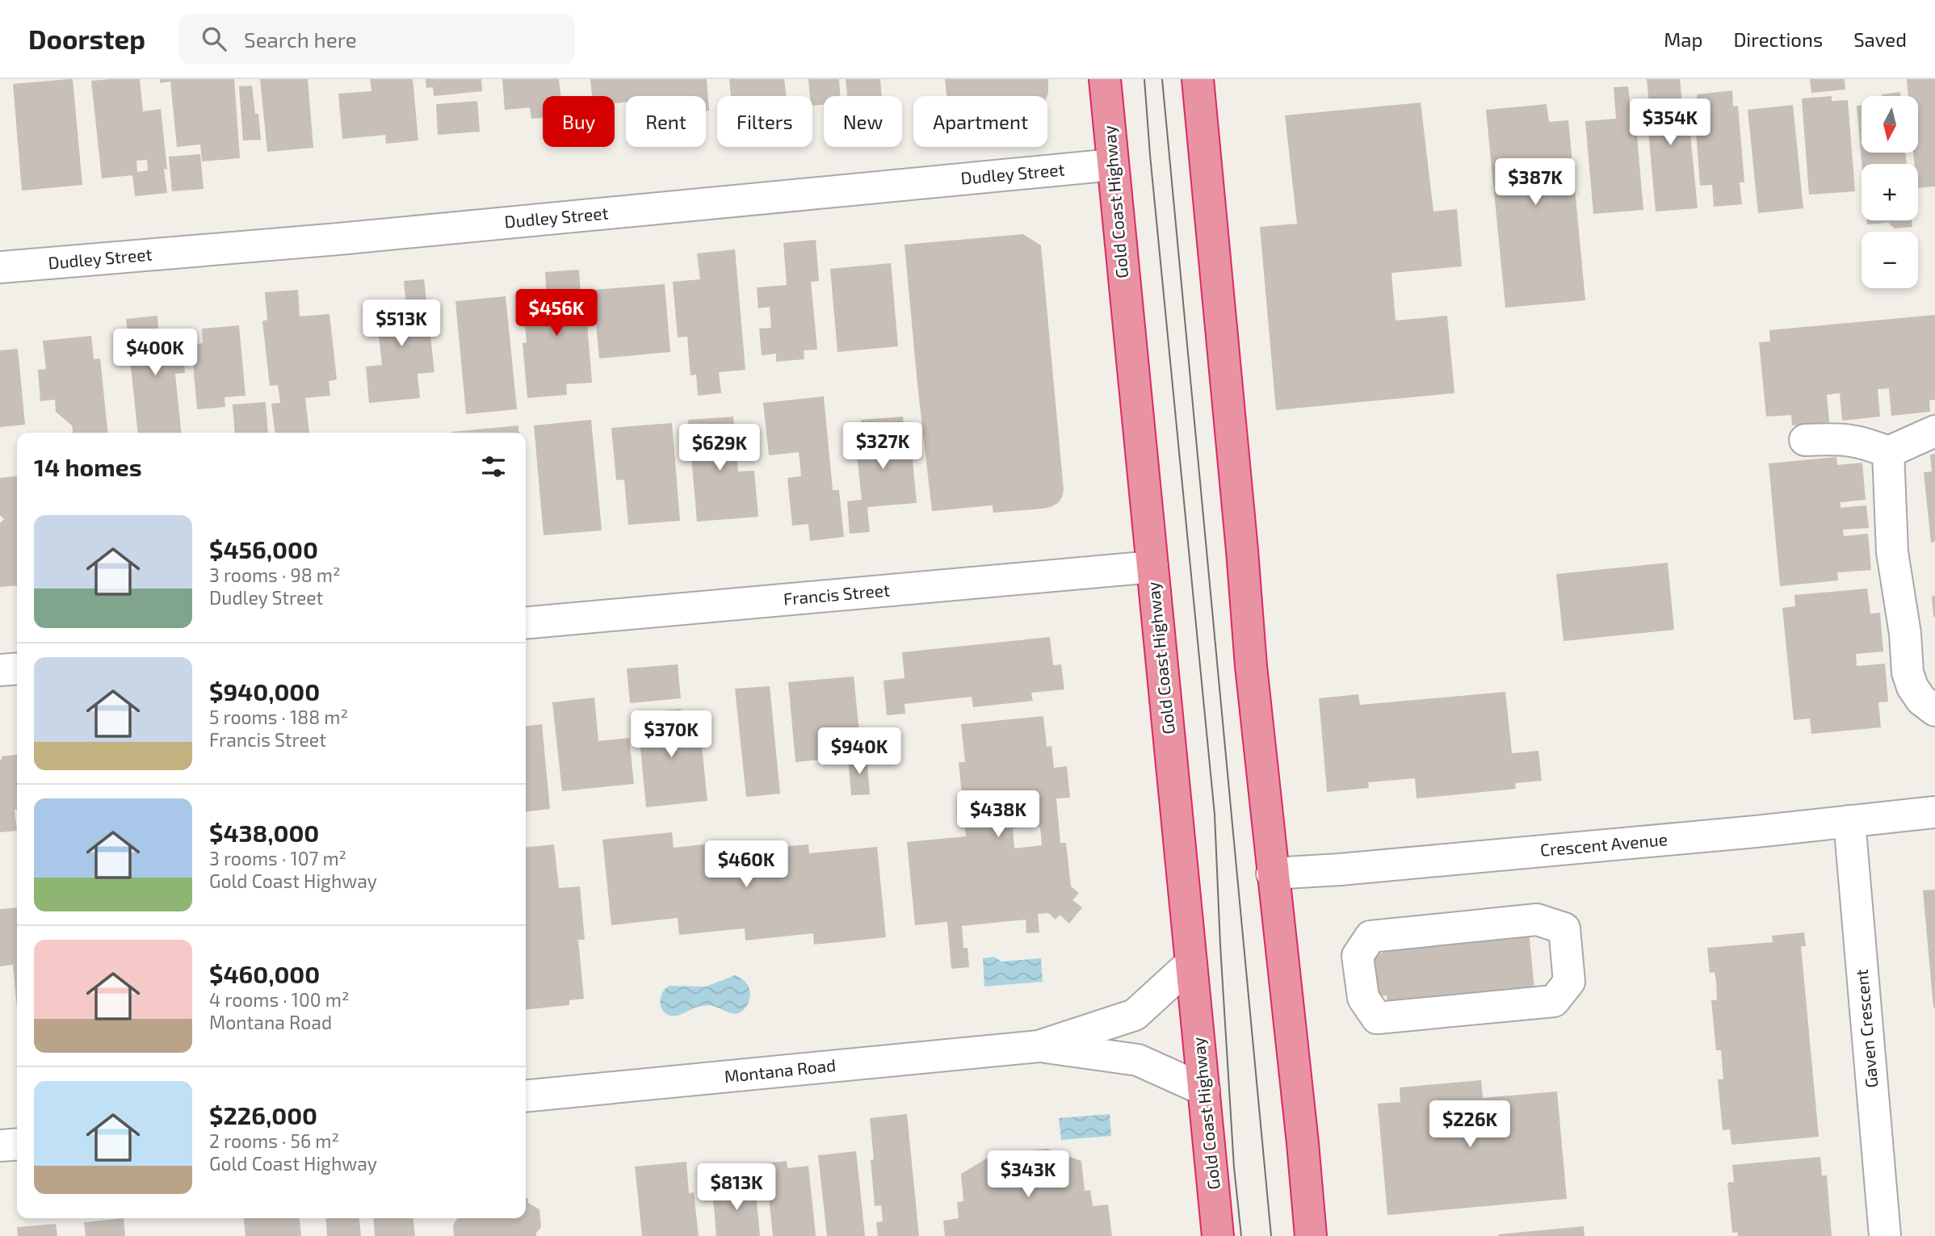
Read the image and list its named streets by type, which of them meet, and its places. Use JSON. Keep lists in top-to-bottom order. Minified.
{"streets":{"highway":["Gold Coast Highway"],"street":["Dudley Street","Francis Street","Crescent Avenue","Gaven Crescent","Montana Road"]},"crossings":[["Dudley Street","Gold Coast Highway"],["Gold Coast Highway","Francis Street"],["Gold Coast Highway","Montana Road"],["Crescent Avenue","Gaven Crescent"]],"north":"bottom","page":{"header":"Doorstep","search":"Search here","nav":["Map","Directions","Saved"],"map_buttons":["+","−"],"chip":["Buy","Rent","Filters","New","Apartment"],"price":["$354K","$387K","$456K","$513K","$400K","$327K","$629K","$370K","$940K","$438K","$460K","$226K","$343K","$813K"],"heading":"14 homes","list":[{"name":"$456,000","note":"3 rooms · 98 m² · Dudley Street"},{"name":"$940,000","note":"5 rooms · 188 m² · Francis Street"},{"name":"$438,000","note":"3 rooms · 107 m² · Gold Coast Highway"},{"name":"$460,000","note":"4 rooms · 100 m² · Montana Road"},{"name":"$226,000","note":"2 rooms · 56 m² · Gold Coast Highway"}]}}
